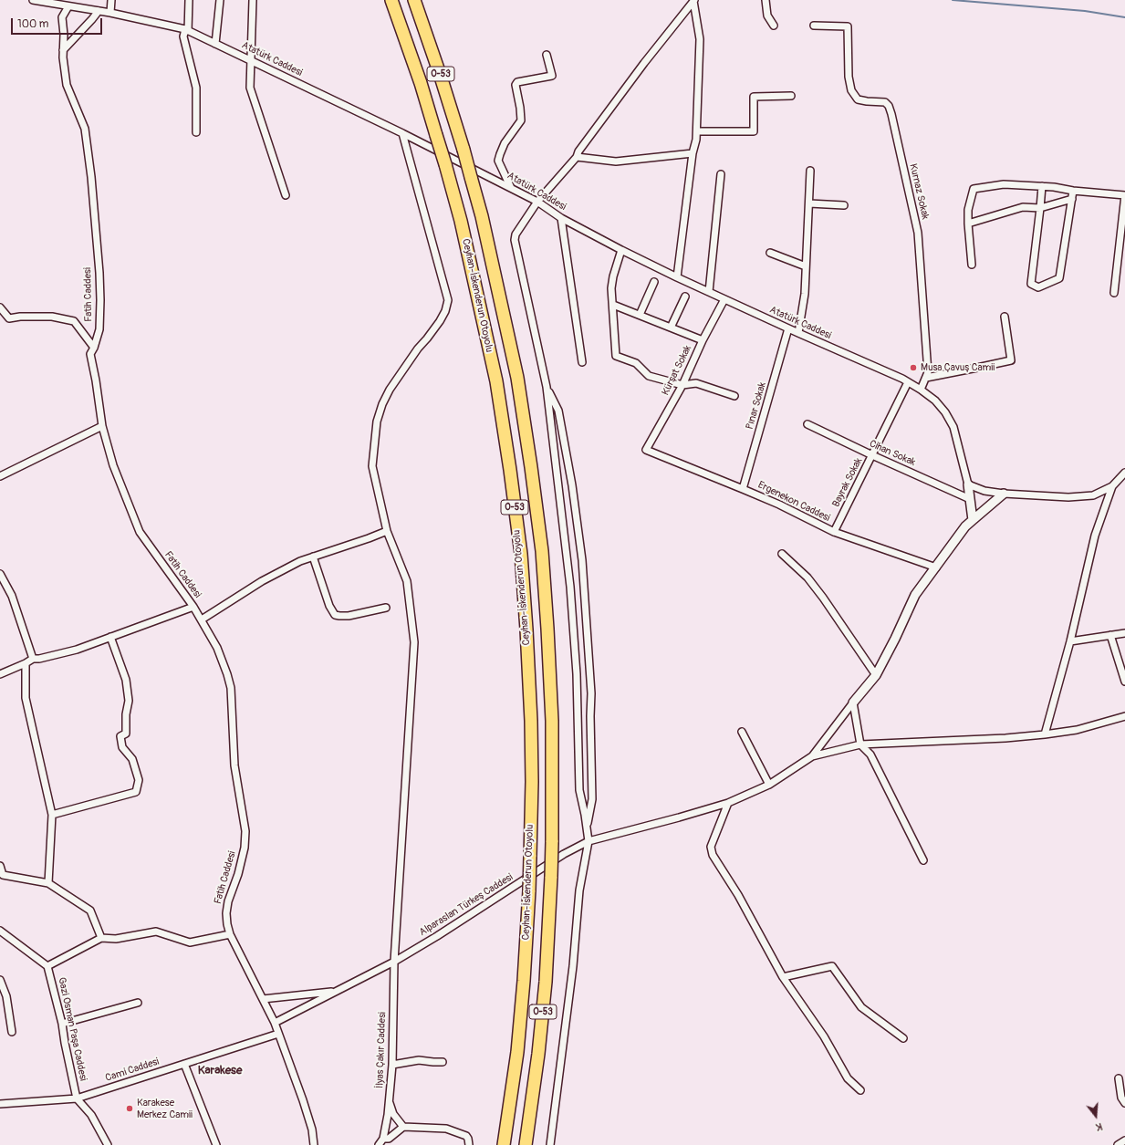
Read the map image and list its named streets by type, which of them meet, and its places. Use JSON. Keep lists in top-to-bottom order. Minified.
{"streets":{"highway":["O-53","Ceyhan-İskenderun Otoyolu"],"street":["Atatürk Caddesi","Kurnaz Sokak","Fatih Caddesi","Kürşat Sokak","Pınar Sokak","Cihan Sokak","Bayrak Sokak","Ergenekon Caddesi","Alparaslan Türkeş Caddesi","Gazi Osman Paşa Caddesi","İlyas Çakır Caddesi","Cami Caddesi"]},"crossings":[["Atatürk Caddesi","Kurnaz Sokak"],["Atatürk Caddesi","Fatih Caddesi"],["Atatürk Caddesi","Kürşat Sokak"],["Atatürk Caddesi","Pınar Sokak"],["Atatürk Caddesi","Bayrak Sokak"],["Atatürk Caddesi","İlyas Çakır Caddesi"],["Fatih Caddesi","Alparaslan Türkeş Caddesi"],["Fatih Caddesi","Cami Caddesi"],["Kürşat Sokak","Ergenekon Caddesi"],["Pınar Sokak","Ergenekon Caddesi"],["Cihan Sokak","Bayrak Sokak"],["Bayrak Sokak","Ergenekon Caddesi"],["Alparaslan Türkeş Caddesi","İlyas Çakır Caddesi"],["Gazi Osman Paşa Caddesi","Cami Caddesi"]],"districts":["Karakese"],"places":["Musa Çavuş Camii","Karakese Merkez Camii"],"scale_bar":"100 m","north":"bottom"}
